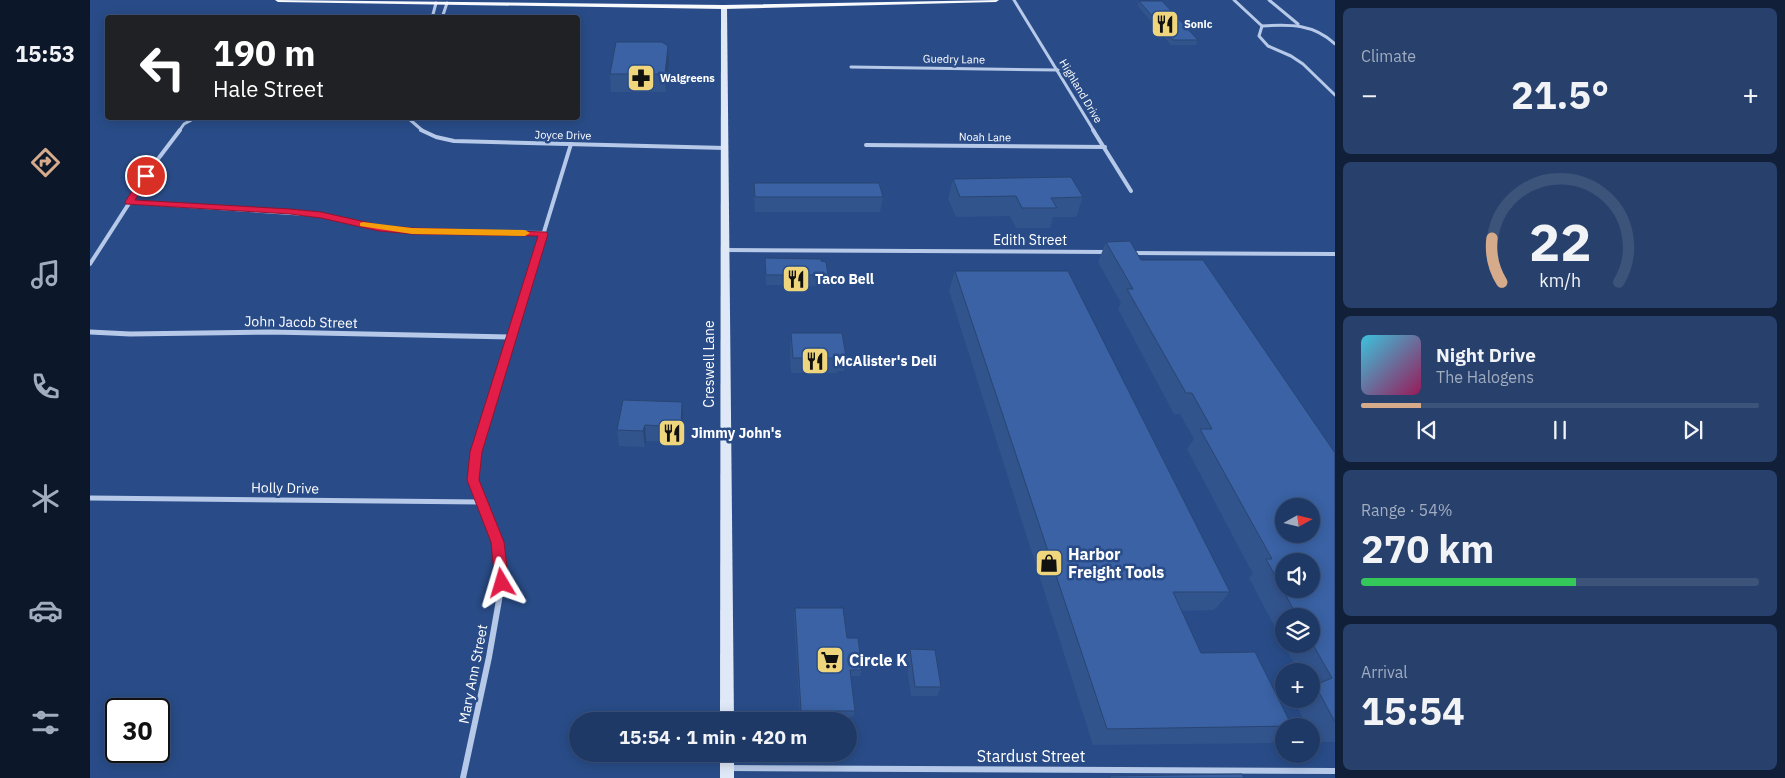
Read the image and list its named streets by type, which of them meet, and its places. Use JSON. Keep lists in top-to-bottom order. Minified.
{"streets":{"main road":["Creswell Lane"],"street":["Guedry Lane","Highland Drive","Joyce Drive","Noah Lane","Edith Street","John Jacob Street","Holly Drive","Mary Ann Street","Stardust Street"]},"crossings":[["Guedry Lane","Highland Drive"],["Highland Drive","Noah Lane"],["Joyce Drive","Creswell Lane"],["Joyce Drive","Mary Ann Street"],["Edith Street","Creswell Lane"],["John Jacob Street","Mary Ann Street"],["Holly Drive","Mary Ann Street"]],"places":{"restaurant":["Sonic","Taco Bell","McAlister's Deli","Jimmy John's"],"pharmacy":["Walgreens"],"shop":["Harbor Freight Tools"],"supermarket":["Circle K"]},"north":"right","page":{"tabs":"15:53","tile":["Climate",["Range · 54%","270 km"],["Arrival","15:54"]],"turn":["190 m","Hale Street"],"heat":["−","21.5°","+"],"song":["Night Drive","The Halogens"],"map_buttons":["+","−"],"limit":"30","trip":"15:54 · 1 min · 420 m","gauge":["22","km/h"]}}
